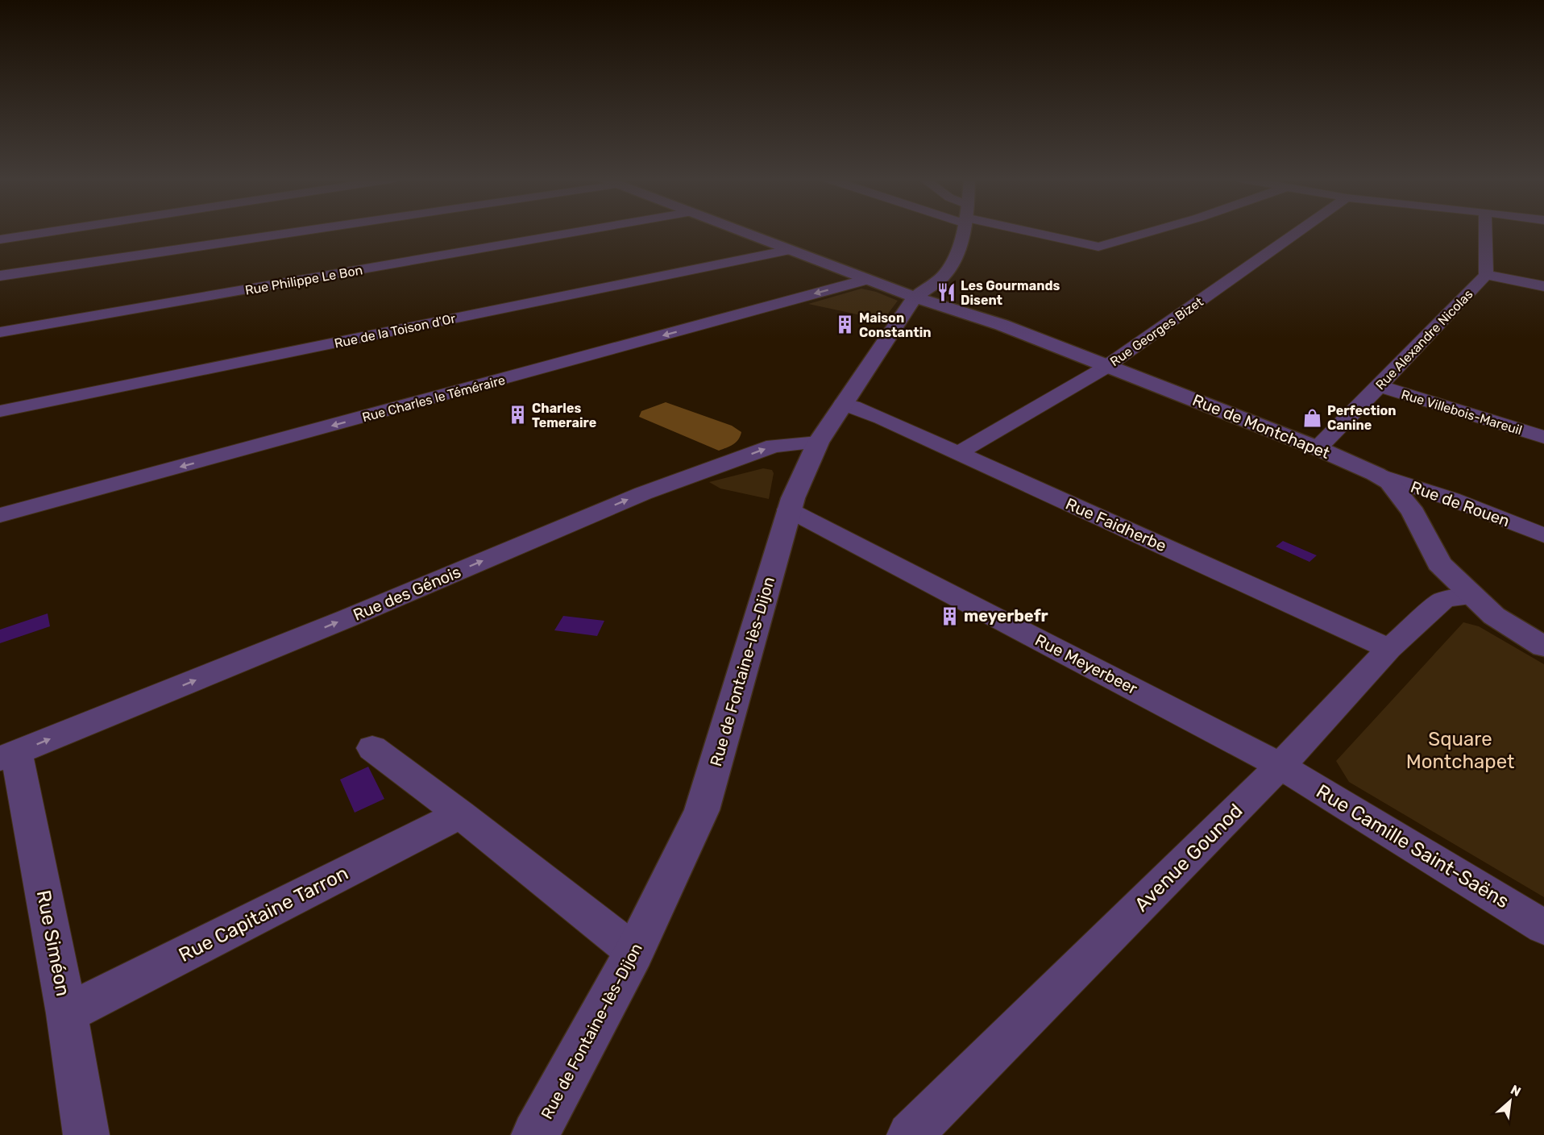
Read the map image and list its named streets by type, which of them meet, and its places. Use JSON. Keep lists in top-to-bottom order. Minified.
{"streets":{"street":["Rue Philippe Le Bon","Rue de la Toison d'Or","Rue Georges Bizet","Rue Alexandre Nicolas","Rue Charles le Téméraire","Rue Villebois-Mareuil","Rue de Montchapet","Rue de Rouen","Rue Faidherbe","Rue des Génois","Rue Meyerbeer","Rue de Fontaine-lès-Dijon","Rue Camille Saint-Saëns","Avenue Gounod","Rue Capitaine Tarron","Rue Siméon"]},"crossings":[["Rue de la Toison d'Or","Rue de Montchapet"],["Rue Georges Bizet","Rue de Montchapet"],["Rue Georges Bizet","Rue Faidherbe"],["Rue Alexandre Nicolas","Rue Villebois-Mareuil"],["Rue Alexandre Nicolas","Rue de Montchapet"],["Rue Charles le Téméraire","Rue de Montchapet"],["Rue de Montchapet","Rue de Rouen"],["Rue de Montchapet","Rue de Fontaine-lès-Dijon"],["Rue de Montchapet","Avenue Gounod"],["Rue Faidherbe","Rue de Fontaine-lès-Dijon"],["Rue Faidherbe","Avenue Gounod"],["Rue des Génois","Rue de Fontaine-lès-Dijon"],["Rue des Génois","Rue Siméon"],["Rue Meyerbeer","Rue de Fontaine-lès-Dijon"],["Rue Meyerbeer","Rue Camille Saint-Saëns"],["Rue Meyerbeer","Avenue Gounod"],["Rue Camille Saint-Saëns","Avenue Gounod"],["Rue Capitaine Tarron","Rue Siméon"]],"one_way":["Rue Charles le Téméraire","Rue des Génois"],"parks":["Square Montchapet"],"places":{"restaurant":["Les Gourmands Disent"],"building":["Maison Constantin","Charles Temeraire","meyerbefr"],"shop":["Perfection Canine"]},"north":"top right"}
